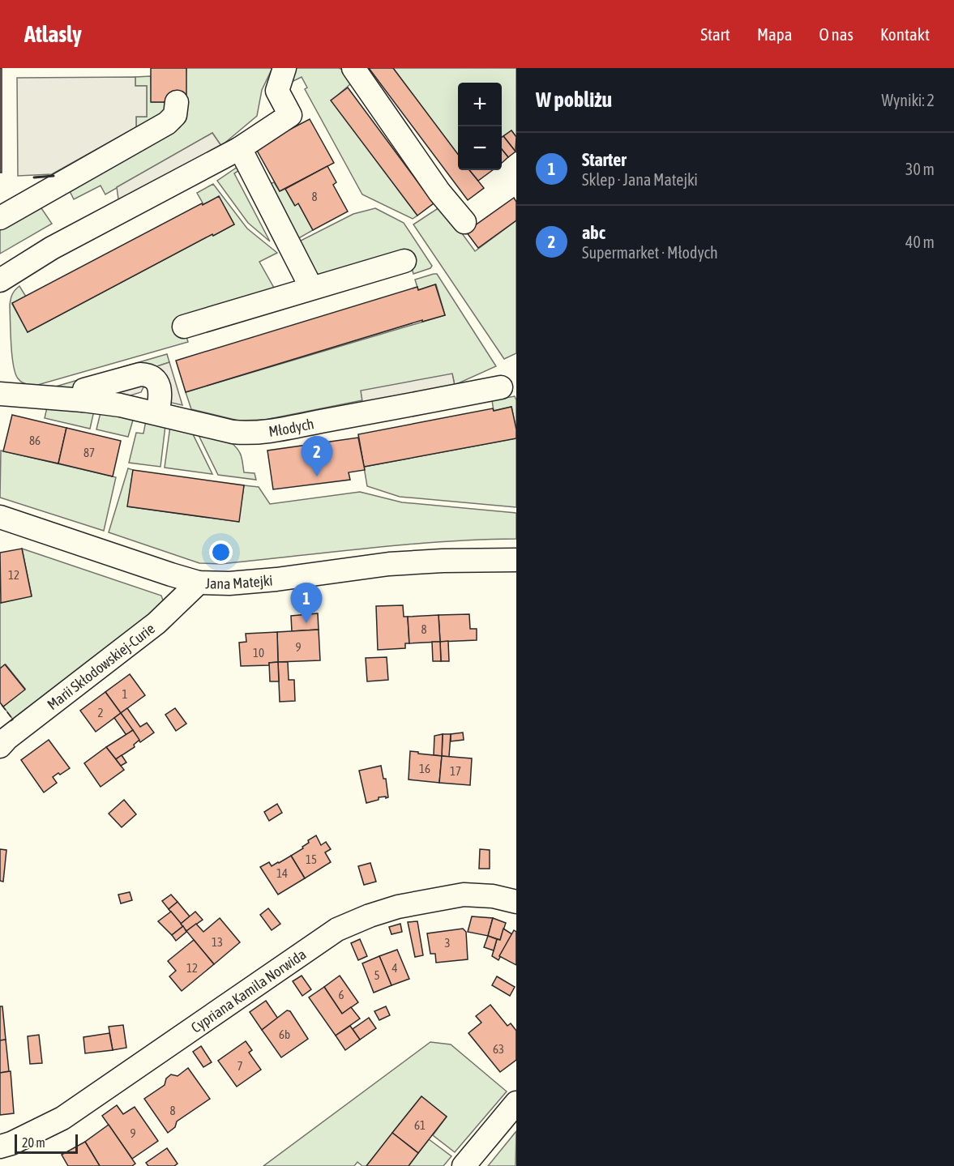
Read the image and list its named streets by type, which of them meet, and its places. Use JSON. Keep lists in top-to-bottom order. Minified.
{"streets":{"street":["Młodych","Jana Matejki","Marii Skłodowskiej-Curie","Cypriana Kamila Norwida"]},"crossings":[["Jana Matejki","Marii Skłodowskiej-Curie"]],"house_numbers":["8","86","87","12","8","9","10","1","2","16","17","15","14","13","3","12","4","5","6","6b","63","7","8","61","9"],"scale_bar":"20 m","page":{"header":"Atlasly","nav":["Start","Mapa","O nas","Kontakt"],"heading":["W pobliżu","Wyniki: 2"],"map_buttons":["+","−"],"list":[{"mark":"1","name":"Starter","note":"Sklep · Jana Matejki","value":"30 m"},{"mark":"2","name":"abc","note":"Supermarket · Młodych","value":"40 m"}],"pins":["2","1"],"scale":"20 m"}}
